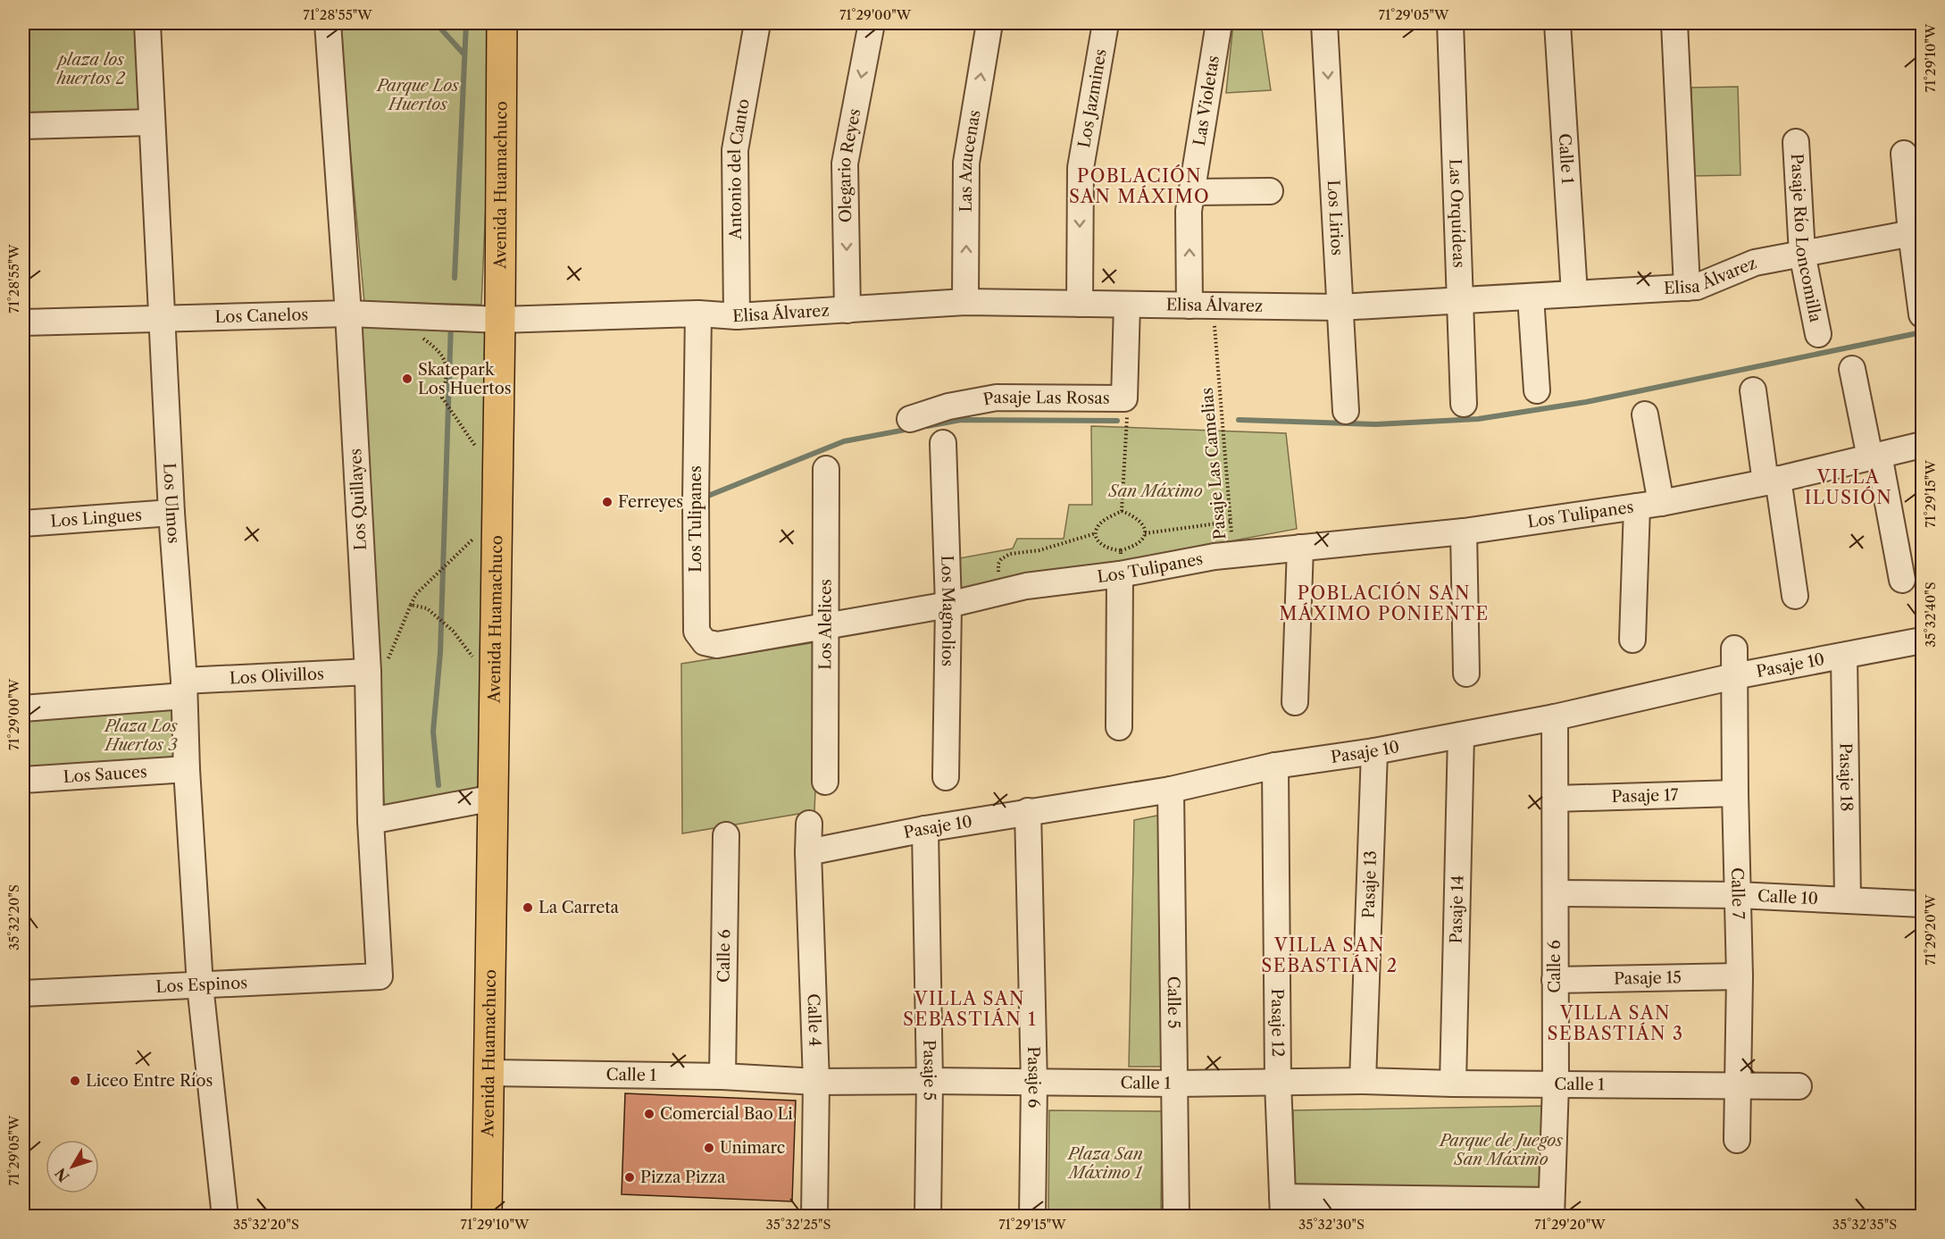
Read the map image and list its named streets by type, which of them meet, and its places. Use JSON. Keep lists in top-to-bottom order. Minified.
{"streets":{"main road":["Avenida Huamachuco"],"street":["Los Jazmines","Las Violetas","Calle 1","Las Azucenas","Olegario Reyes","Antonio del Canto","Las Orquídeas","Los Lirios","Pasaje Río Loncomilla","Elisa Álvarez","Los Canelos","Pasaje Las Rosas","Los Quillayes","Los Ulmos","Los Tulipanes","Los Lingues","Los Magnolios","Los Alelices","Pasaje 10","Los Olivillos","Los Sauces","Pasaje 18","Pasaje 17","Pasaje 13","Calle 7","Calle 10","Pasaje 14","Calle 6","Pasaje 15","Los Espinos","Calle 5","Calle 4","Pasaje 12","Pasaje 5","Pasaje 6"],"path":["Pasaje Las Camelias"]},"crossings":[["Los Jazmines","Elisa Álvarez"],["Las Violetas","Elisa Álvarez"],["Las Violetas","Pasaje Las Camelias"],["Calle 1","Avenida Huamachuco"],["Calle 1","Elisa Álvarez"],["Calle 1","Pasaje 13"],["Calle 1","Calle 7"],["Calle 1","Pasaje 14"],["Calle 1","Calle 6"],["Calle 1","Calle 5"],["Calle 1","Calle 4"],["Calle 1","Pasaje 12"],["Calle 1","Pasaje 5"],["Calle 1","Pasaje 6"],["Las Azucenas","Elisa Álvarez"],["Olegario Reyes","Elisa Álvarez"],["Antonio del Canto","Elisa Álvarez"],["Avenida Huamachuco","Elisa Álvarez"],["Avenida Huamachuco","Los Canelos"],["Las Orquídeas","Elisa Álvarez"],["Los Lirios","Elisa Álvarez"],["Pasaje Río Loncomilla","Elisa Álvarez"],["Elisa Álvarez","Los Canelos"],["Elisa Álvarez","Pasaje Las Rosas"],["Elisa Álvarez","Pasaje Las Camelias"],["Elisa Álvarez","Los Tulipanes"],["Los Canelos","Los Quillayes"],["Los Canelos","Los Ulmos"],["Pasaje Las Camelias","Los Tulipanes"],["Los Quillayes","Los Olivillos"],["Los Quillayes","Los Espinos"],["Los Ulmos","Los Lingues"],["Los Ulmos","Los Olivillos"],["Los Ulmos","Los Sauces"],["Los Ulmos","Los Espinos"],["Los Tulipanes","Los Magnolios"],["Los Tulipanes","Los Alelices"],["Pasaje 10","Pasaje 18"],["Pasaje 10","Pasaje 13"],["Pasaje 10","Calle 7"],["Pasaje 10","Pasaje 14"],["Pasaje 10","Calle 6"],["Pasaje 10","Calle 5"],["Pasaje 10","Calle 4"],["Pasaje 10","Pasaje 12"],["Pasaje 10","Pasaje 5"],["Pasaje 10","Pasaje 6"],["Pasaje 18","Calle 10"],["Pasaje 17","Calle 7"],["Pasaje 17","Calle 6"],["Calle 7","Calle 10"],["Calle 7","Pasaje 15"],["Calle 10","Calle 6"],["Calle 6","Pasaje 15"]],"one_way":["Los Jazmines","Las Violetas","Las Azucenas","Olegario Reyes","Los Lirios"],"districts":["POBLACIÓN SAN MÁXIMO","VILLA ILUSIÓN","POBLACIÓN SAN MÁXIMO PONIENTE","VILLA SAN SEBASTIÁN 2","VILLA SAN SEBASTIÁN 1","VILLA SAN SEBASTIÁN 3"],"parks":["plaza los huertos 2","Parque Los Huertos","San Máximo","Plaza Los Huertos 3","Parque de Juegos San Máximo","Plaza San Máximo 1"],"places":["Skatepark Los Huertos","Ferreyes","La Carreta","Liceo Entre Ríos","Comercial Bao Li","Unimarc","Pizza Pizza"],"north":"bottom left","coordinates":["71°28'55\"W","71°29'00\"W","71°29'05\"W","71°29'10\"W","71°29'15\"W","35°32'40\"S","35°32'20\"S","71°29'20\"W","35°32'25\"S","35°32'30\"S","35°32'35\"S"]}
